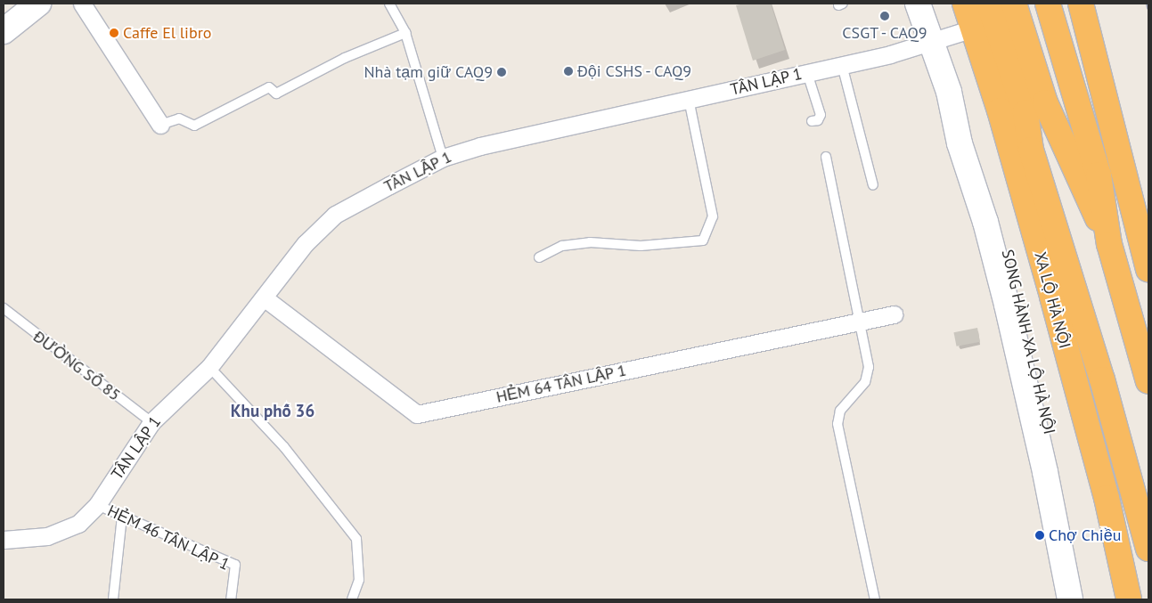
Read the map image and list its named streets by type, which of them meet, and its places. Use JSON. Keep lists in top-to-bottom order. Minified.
{"streets":{"highway":["XA LỘ HÀ NỘI"],"main road":["SONG HÀNH XA LỘ HÀ NỘI"],"street":["TÂN LẬP 1","HẺM 64 TÂN LẬP 1"],"lane":["ĐƯỜNG SỐ 85","HẺM 46 TÂN LẬP 1"]},"crossings":[["TÂN LẬP 1","XA LỘ HÀ NỘI"],["TÂN LẬP 1","SONG HÀNH XA LỘ HÀ NỘI"],["TÂN LẬP 1","ĐƯỜNG SỐ 85"],["TÂN LẬP 1","HẺM 64 TÂN LẬP 1"],["TÂN LẬP 1","HẺM 46 TÂN LẬP 1"]],"districts":["Khu phố 36"],"places":["CSGT - CAQ9","Caffe El libro","Đội CSHS - CAQ9","Nhà tạm giữ CAQ9","Chợ Chiều"]}
